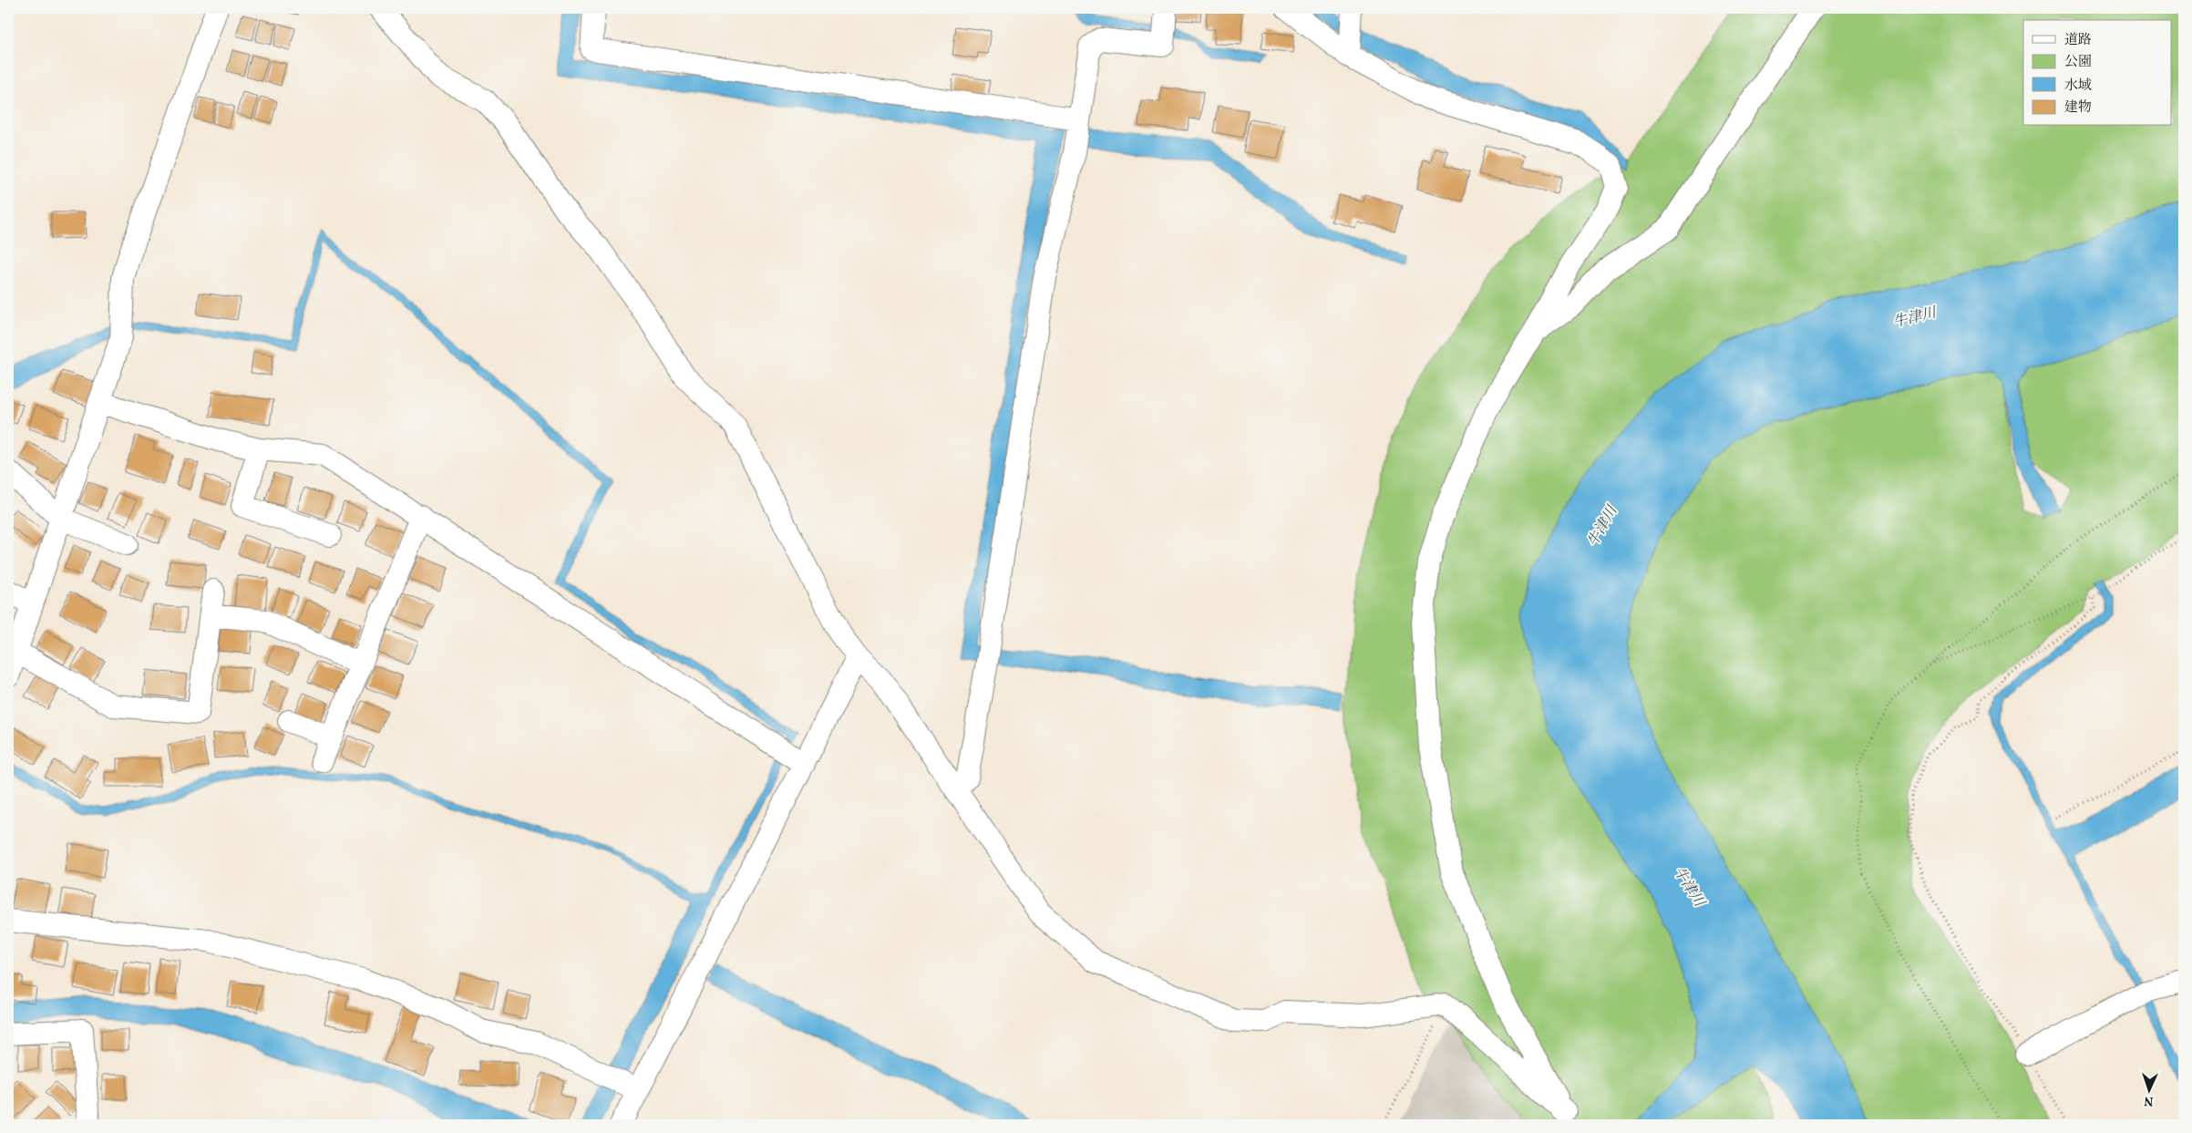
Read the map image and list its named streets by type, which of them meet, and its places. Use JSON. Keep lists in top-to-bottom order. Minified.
{"water":["牛津川"],"legend":["道路","公園","水域","建物"],"north":"bottom"}
